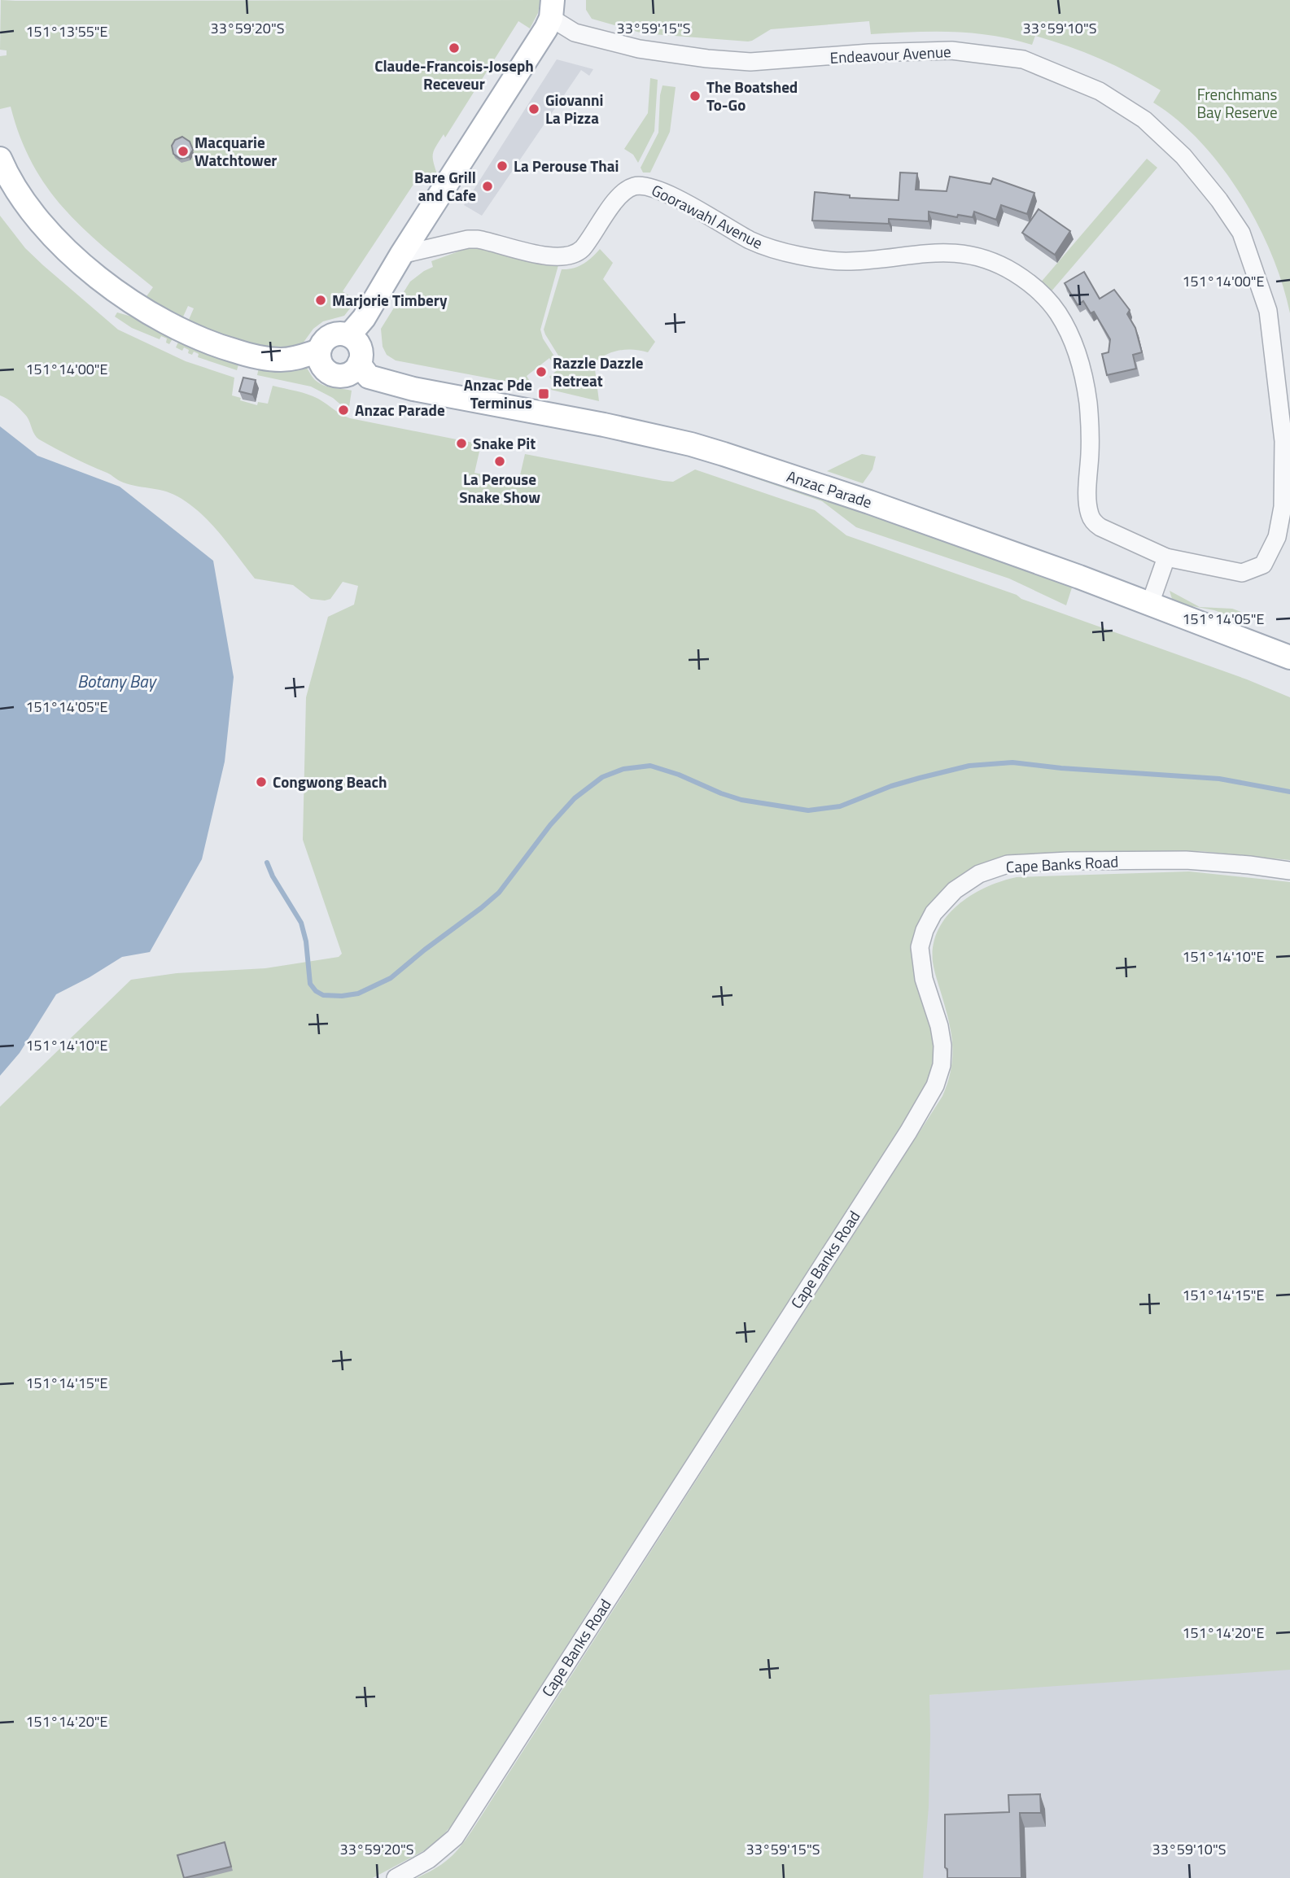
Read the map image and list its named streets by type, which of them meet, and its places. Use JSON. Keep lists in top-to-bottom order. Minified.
{"streets":{"main road":["Anzac Parade"],"street":["Endeavour Avenue","Goorawahl Avenue","Cape Banks Road"]},"crossings":[["Endeavour Avenue","Goorawahl Avenue"]],"water":["Botany Bay"],"parks":["Frenchmans Bay Reserve"],"places":{"other":["Claude-Francois-Joseph Receveur","The Boatshed To-Go","Giovanni La Pizza","Macquarie Watchtower","La Perouse Thai","Bare Grill and Cafe","Marjorie Timbery","Razzle Dazzle Retreat","Anzac Parade","Snake Pit","La Perouse Snake Show","Congwong Beach"],"transit":["Anzac Pde Terminus"]},"coordinates":["33°59'20\"S","33°59'15\"S","33°59'10\"S","151°13'55\"E","151°14'00\"E","151°14'05\"E","151°14'10\"E","151°14'15\"E","151°14'20\"E"]}
